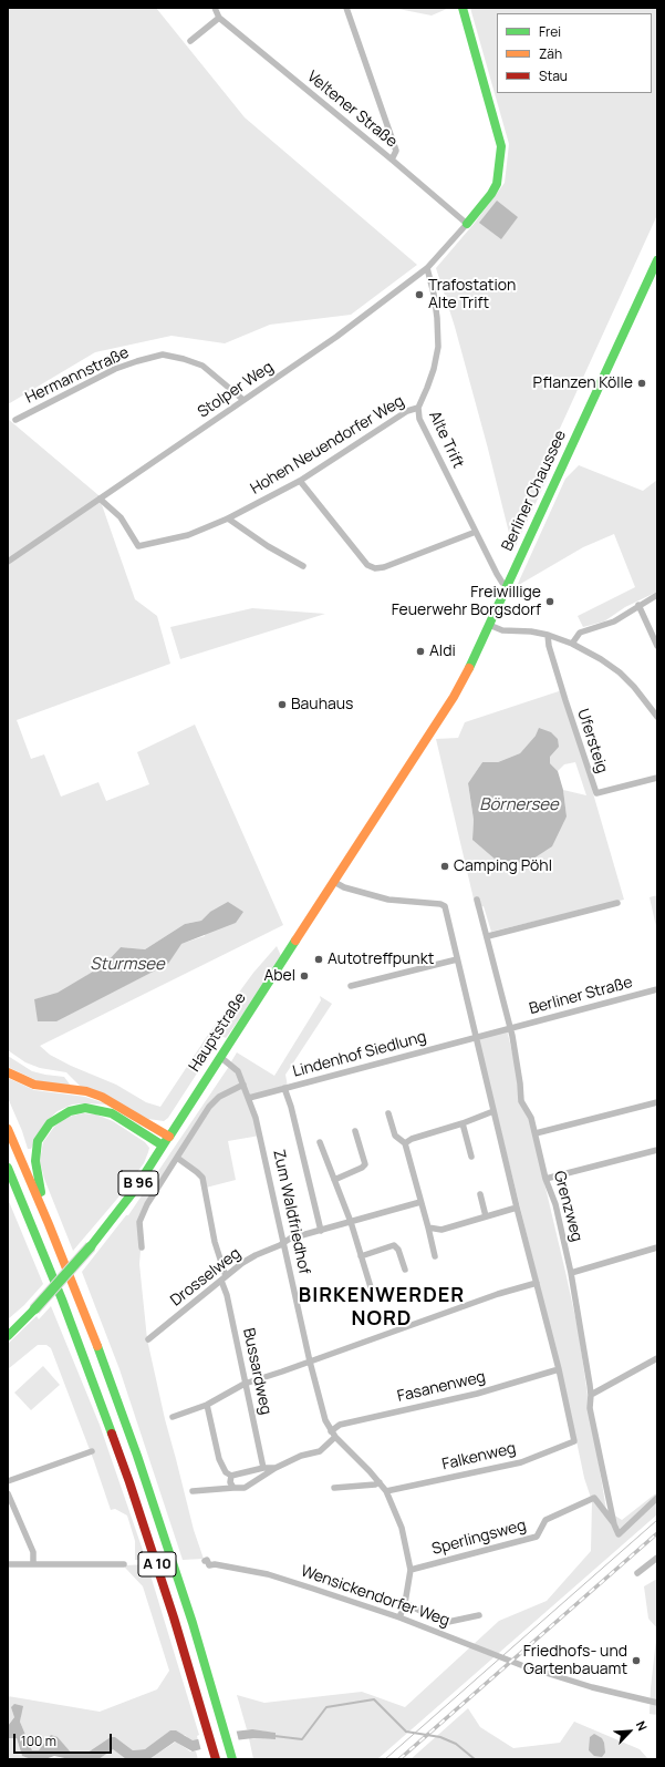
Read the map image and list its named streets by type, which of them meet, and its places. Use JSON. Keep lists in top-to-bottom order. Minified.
{"streets":{"main road":["Berliner Chaussee","Hauptstraße","B 96","A 10"],"street":["Veltener Straße","Hermannstraße","Stolper Weg","Alte Trift","Hohen Neuendorfer Weg","Ufersteig","Berliner Straße","Lindenhof Siedlung","Grenzweg","Zum Waldfriedhof","Drosselweg","Bussardweg","Fasanenweg","Falkenweg","Sperlingsweg","Wensickendorfer Weg"]},"crossings":[["Veltener Straße","Stolper Weg"],["Hermannstraße","Stolper Weg"],["Stolper Weg","Alte Trift"],["Stolper Weg","Hohen Neuendorfer Weg"],["Alte Trift","Hohen Neuendorfer Weg"],["Alte Trift","Berliner Chaussee"],["Berliner Chaussee","Hauptstraße"],["Berliner Straße","Lindenhof Siedlung"],["Berliner Straße","Grenzweg"],["Hauptstraße","Zum Waldfriedhof"],["Lindenhof Siedlung","Grenzweg"],["Lindenhof Siedlung","Zum Waldfriedhof"],["Grenzweg","Sperlingsweg"],["Zum Waldfriedhof","Drosselweg"],["Zum Waldfriedhof","Fasanenweg"],["Zum Waldfriedhof","Falkenweg"],["Zum Waldfriedhof","Sperlingsweg"],["Zum Waldfriedhof","Wensickendorfer Weg"],["Drosselweg","Bussardweg"],["Bussardweg","Fasanenweg"],["Fasanenweg","Falkenweg"]],"districts":["BIRKENWERDER NORD"],"water":["Börnersee","Sturmsee"],"places":["Trafostation Alte Trift","Pflanzen Kölle","Freiwillige Feuerwehr Borgsdorf","Aldi","Bauhaus","Camping Pöhl","Autotreffpunkt","Abel","Friedhofs- und Gartenbauamt"],"legend":["Frei","Zäh","Stau"],"scale_bar":"100 m","north":"top right"}
